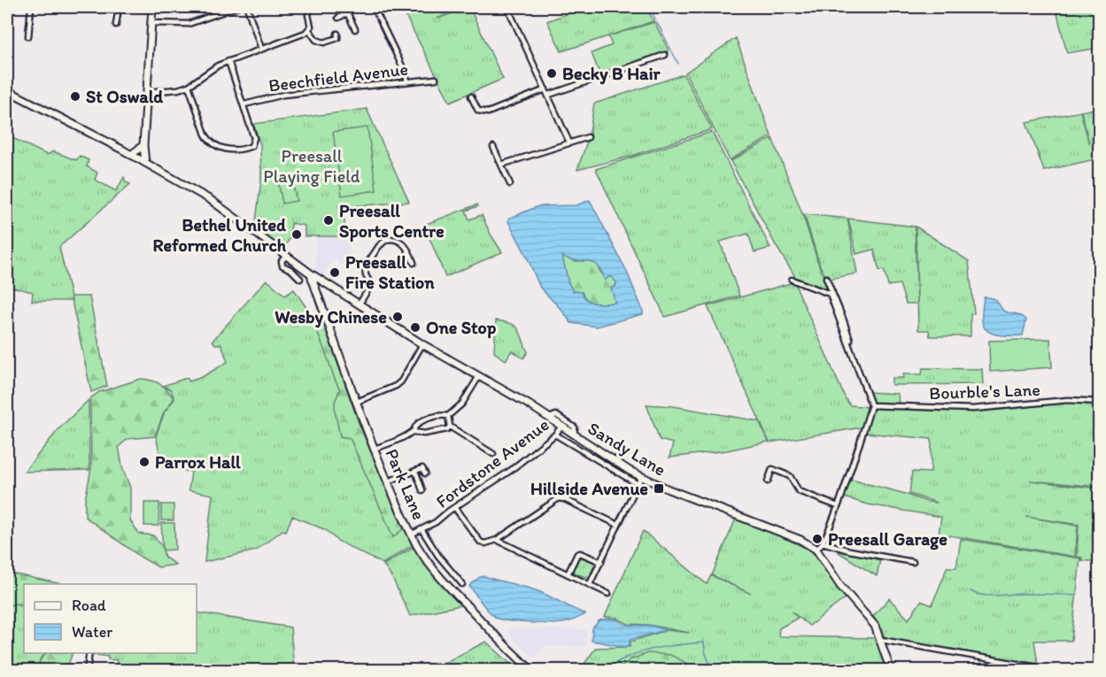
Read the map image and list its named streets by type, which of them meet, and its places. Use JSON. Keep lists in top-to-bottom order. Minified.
{"streets":{"main road":["Sandy Lane","Park Lane"],"street":["Beechfield Avenue","Bourble's Lane","Fordstone Avenue"]},"crossings":[["Sandy Lane","Fordstone Avenue"],["Sandy Lane","Park Lane"],["Fordstone Avenue","Park Lane"]],"parks":["Preesall Playing Field"],"places":{"other":["Becky B Hair","St Oswald","Preesall Sports Centre","Bethel United Reformed Church","Preesall Fire Station","Wesby Chinese","One Stop","Parrox Hall","Preesall Garage"],"transit":["Hillside Avenue"]},"legend":["Road","Water"]}
